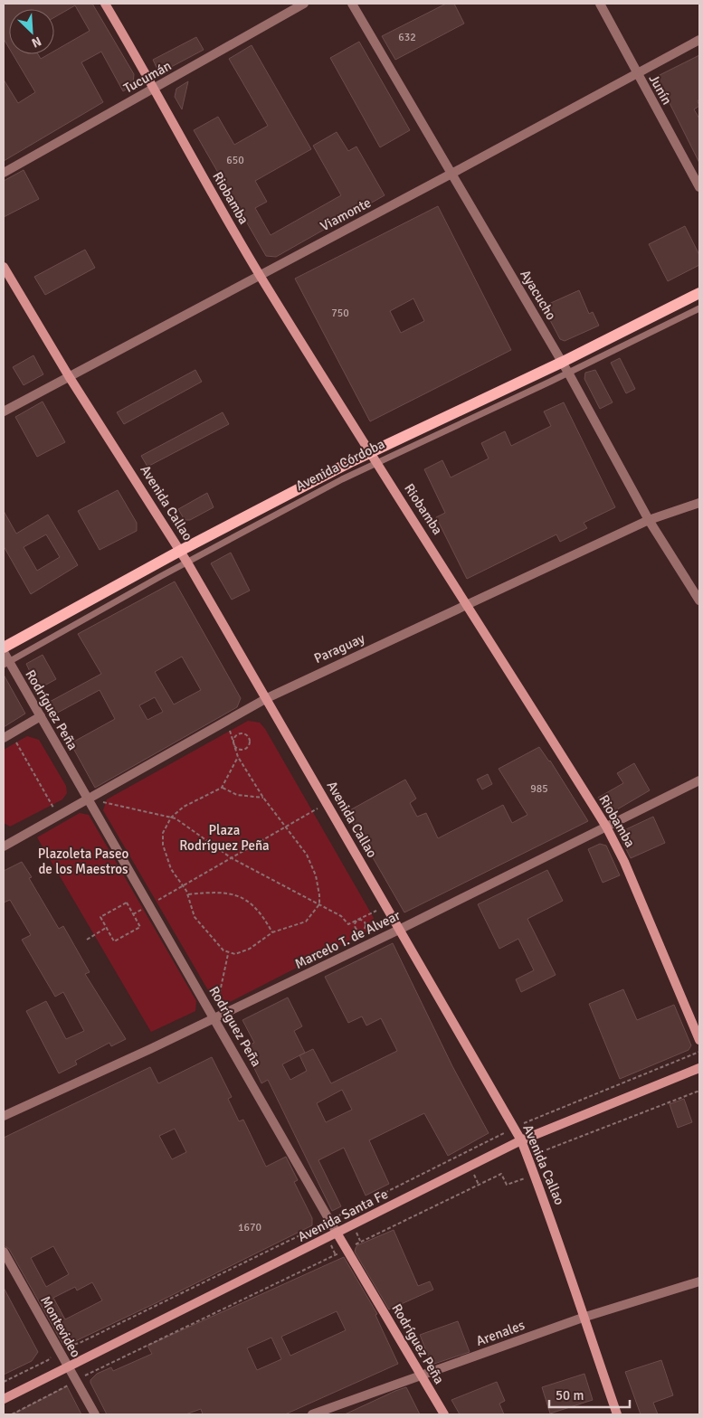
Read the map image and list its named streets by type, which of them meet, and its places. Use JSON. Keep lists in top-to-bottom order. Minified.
{"streets":{"main road":["Riobamba","Avenida Córdoba","Avenida Callao","Rodríguez Peña","Avenida Santa Fe"],"street":["Tucumán","Junín","Viamonte","Ayacucho","Paraguay","Marcelo T. de Alvear","Montevideo","Arenales"]},"crossings":[["Tucumán","Riobamba"],["Junín","Viamonte"],["Riobamba","Viamonte"],["Riobamba","Avenida Córdoba"],["Riobamba","Paraguay"],["Riobamba","Marcelo T. de Alvear"],["Viamonte","Ayacucho"],["Viamonte","Avenida Callao"],["Ayacucho","Avenida Córdoba"],["Ayacucho","Paraguay"],["Avenida Córdoba","Avenida Callao"],["Avenida Córdoba","Rodríguez Peña"],["Avenida Callao","Paraguay"],["Avenida Callao","Marcelo T. de Alvear"],["Avenida Callao","Avenida Santa Fe"],["Avenida Callao","Arenales"],["Paraguay","Rodríguez Peña"],["Rodríguez Peña","Marcelo T. de Alvear"],["Rodríguez Peña","Avenida Santa Fe"],["Rodríguez Peña","Arenales"],["Avenida Santa Fe","Montevideo"]],"parks":["Plaza Rodríguez Peña","Plazoleta Paseo de los Maestros"],"house_numbers":["632","650","750","985","1670"],"scale_bar":"50 m","north":"bottom right"}
